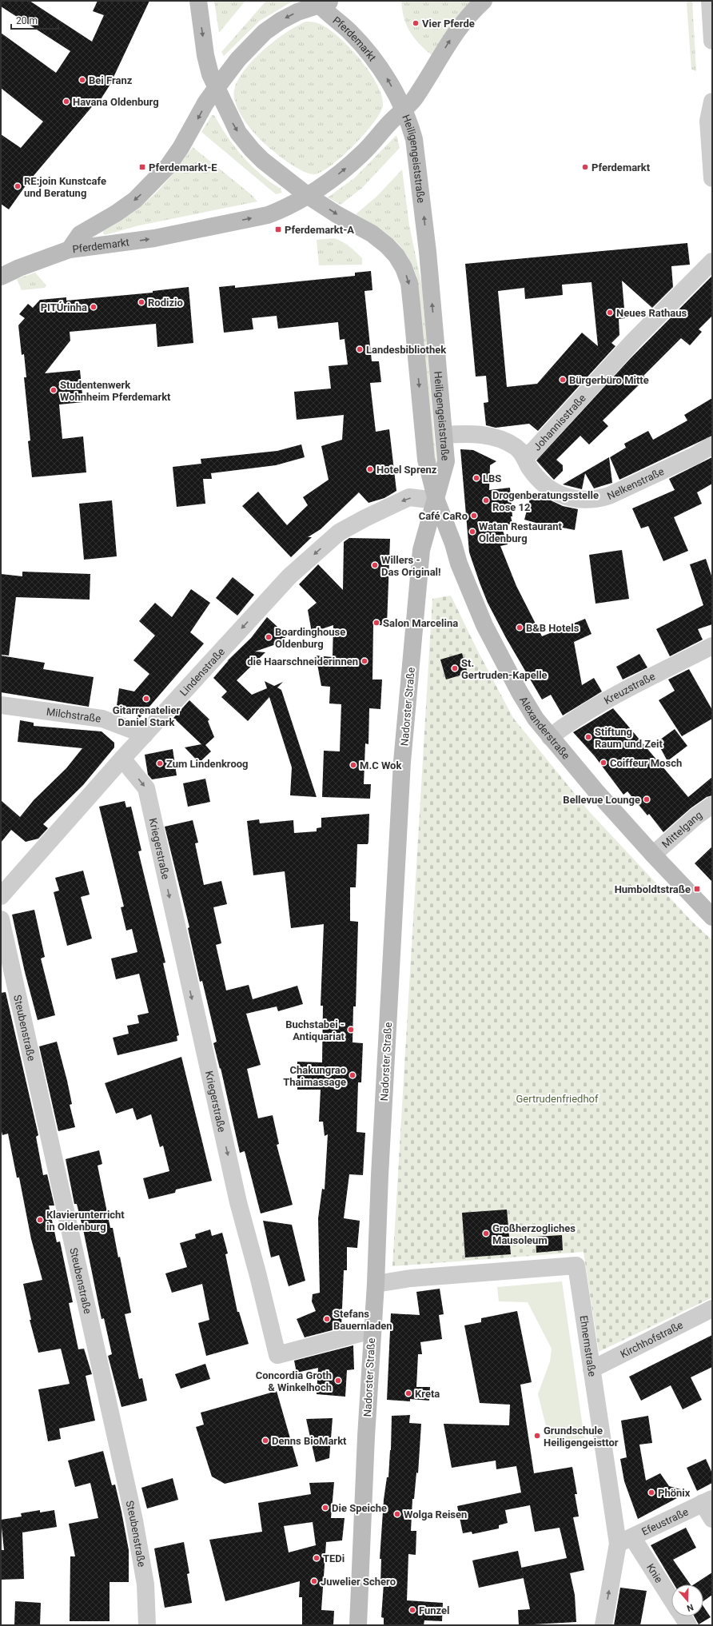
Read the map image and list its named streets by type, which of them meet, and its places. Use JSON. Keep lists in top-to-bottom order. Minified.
{"streets":{"street":["Pferdemarkt","Heiligengeiststraße","Johannisstraße","Nelkenstraße","Lindenstraße","Kreuzstraße","Nadorster Straße","Milchstraße","Alexanderstraße","Mittelgang","Kriegerstraße","Steubenstraße","Kirchhofstraße","Ehnernstraße","Efeustraße","Knie"]},"crossings":[["Pferdemarkt","Heiligengeiststraße"],["Heiligengeiststraße","Nelkenstraße"],["Heiligengeiststraße","Lindenstraße"],["Heiligengeiststraße","Nadorster Straße"],["Heiligengeiststraße","Alexanderstraße"],["Johannisstraße","Nelkenstraße"],["Lindenstraße","Nadorster Straße"],["Lindenstraße","Milchstraße"],["Lindenstraße","Alexanderstraße"],["Lindenstraße","Kriegerstraße"],["Kreuzstraße","Alexanderstraße"],["Nadorster Straße","Alexanderstraße"],["Nadorster Straße","Kriegerstraße"],["Nadorster Straße","Ehnernstraße"],["Alexanderstraße","Mittelgang"],["Kirchhofstraße","Ehnernstraße"],["Ehnernstraße","Efeustraße"],["Ehnernstraße","Knie"],["Efeustraße","Knie"]],"one_way":["Lindenstraße","Kriegerstraße"],"parks":["Gertrudenfriedhof"],"places":{"other":["Vier Pferde","Bei Franz","Havana Oldenburg","Pferdemarkt","RE:join Kunstcafe und Beratung","Rodizio","PITÚrinha","Neues Rathaus","Landesbibliothek","Bürgerbüro Mitte","Studentenwerk Wohnheim Pferdemarkt","Hotel Sprenz","LBS","Drogenberatungsstelle Rose 12","Café CaRo","Watan Restaurant Oldenburg","Willers - Das Original!","Salon Marcelina","B&B Hotels","Boardinghouse Oldenburg","die Haarschneiderinnen","St. Gertruden-Kapelle","Gitarrenatelier Daniel Stark","Stiftung Raum und Zeit","Coiffeur Mosch","Zum Lindenkroog","M.C Wok","Bellevue Lounge","Buchstabei - Antiquariat","Chakungrao Thaimassage","Klavierunterricht in Oldenburg","Großherzogliches Mausoleum","Stefans Bauernladen","Concordia Groth & Winkelhoch","Kreta","Grundschule Heiligengeisttor","Denns BioMarkt","Phönix","Die Speiche","Wolga Reisen","TEDi","Juwelier Schero","Funzel"],"transit":["Pferdemarkt-E","Pferdemarkt-A","Humboldtstraße"]},"scale_bar":"20 m","north":"bottom"}
